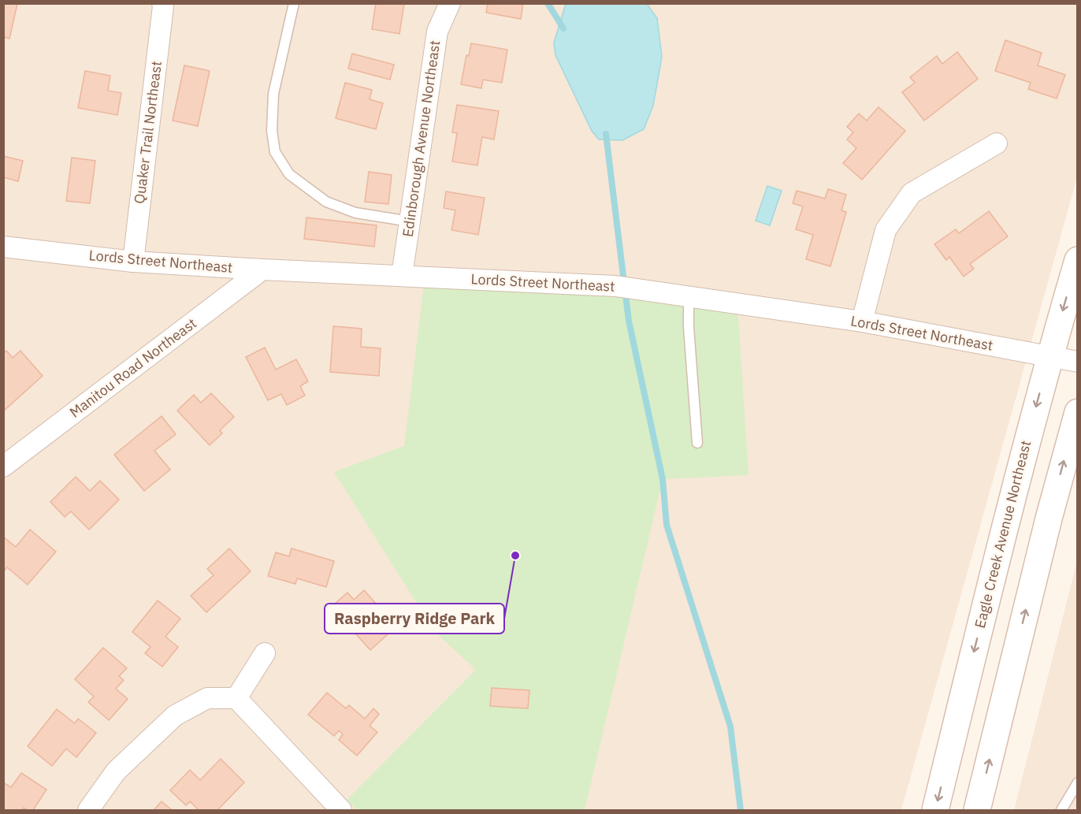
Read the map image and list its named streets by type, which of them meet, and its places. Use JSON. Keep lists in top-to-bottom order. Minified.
{"streets":{"main road":["Eagle Creek Avenue Northeast"],"street":["Quaker Trail Northeast","Edinborough Avenue Northeast","Lords Street Northeast","Manitou Road Northeast"]},"crossings":[["Quaker Trail Northeast","Lords Street Northeast"],["Edinborough Avenue Northeast","Lords Street Northeast"],["Lords Street Northeast","Manitou Road Northeast"],["Lords Street Northeast","Eagle Creek Avenue Northeast"]],"places":["Raspberry Ridge Park"]}
